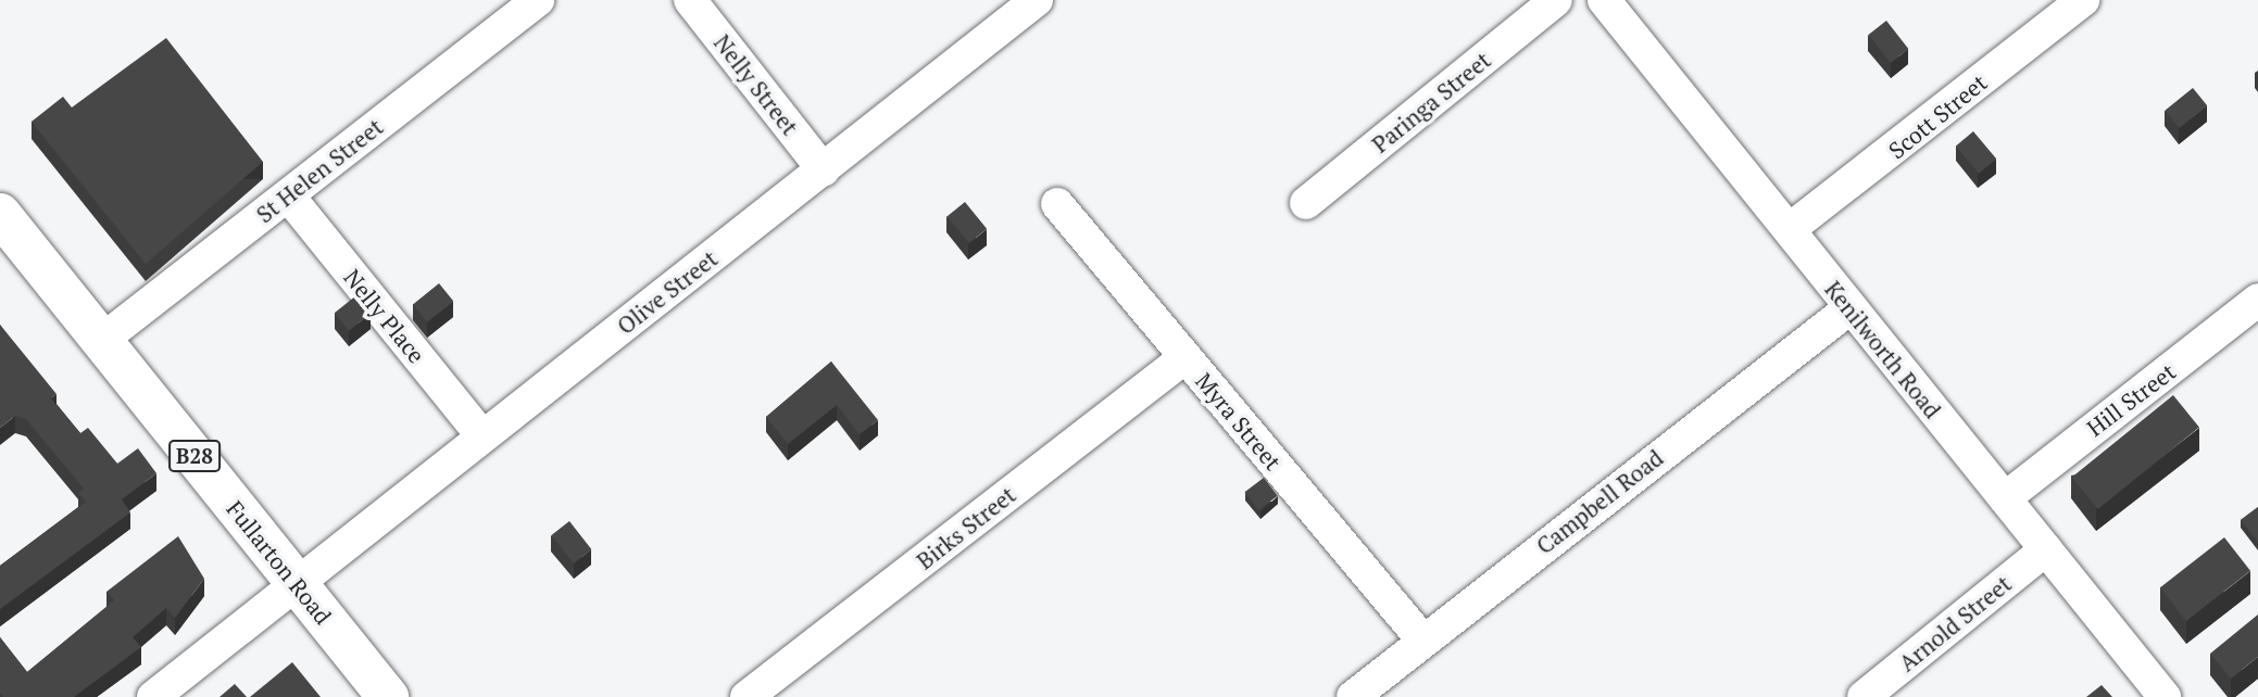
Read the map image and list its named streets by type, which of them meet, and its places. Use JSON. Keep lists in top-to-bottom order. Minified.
{"streets":{"main road":["B28","Fullarton Road"],"street":["Nelly Street","Paringa Street","Scott Street","St Helen Street","Olive Street","Nelly Place","Kenilworth Road","Hill Street","Myra Street","Campbell Road","Birks Street","Arnold Street"]},"crossings":[["Nelly Street","Olive Street"],["Scott Street","Kenilworth Road"],["St Helen Street","Nelly Place"],["St Helen Street","Fullarton Road"],["Olive Street","Nelly Place"],["Olive Street","Fullarton Road"],["Kenilworth Road","Hill Street"],["Kenilworth Road","Campbell Road"],["Kenilworth Road","Arnold Street"],["Myra Street","Campbell Road"],["Myra Street","Birks Street"]]}
